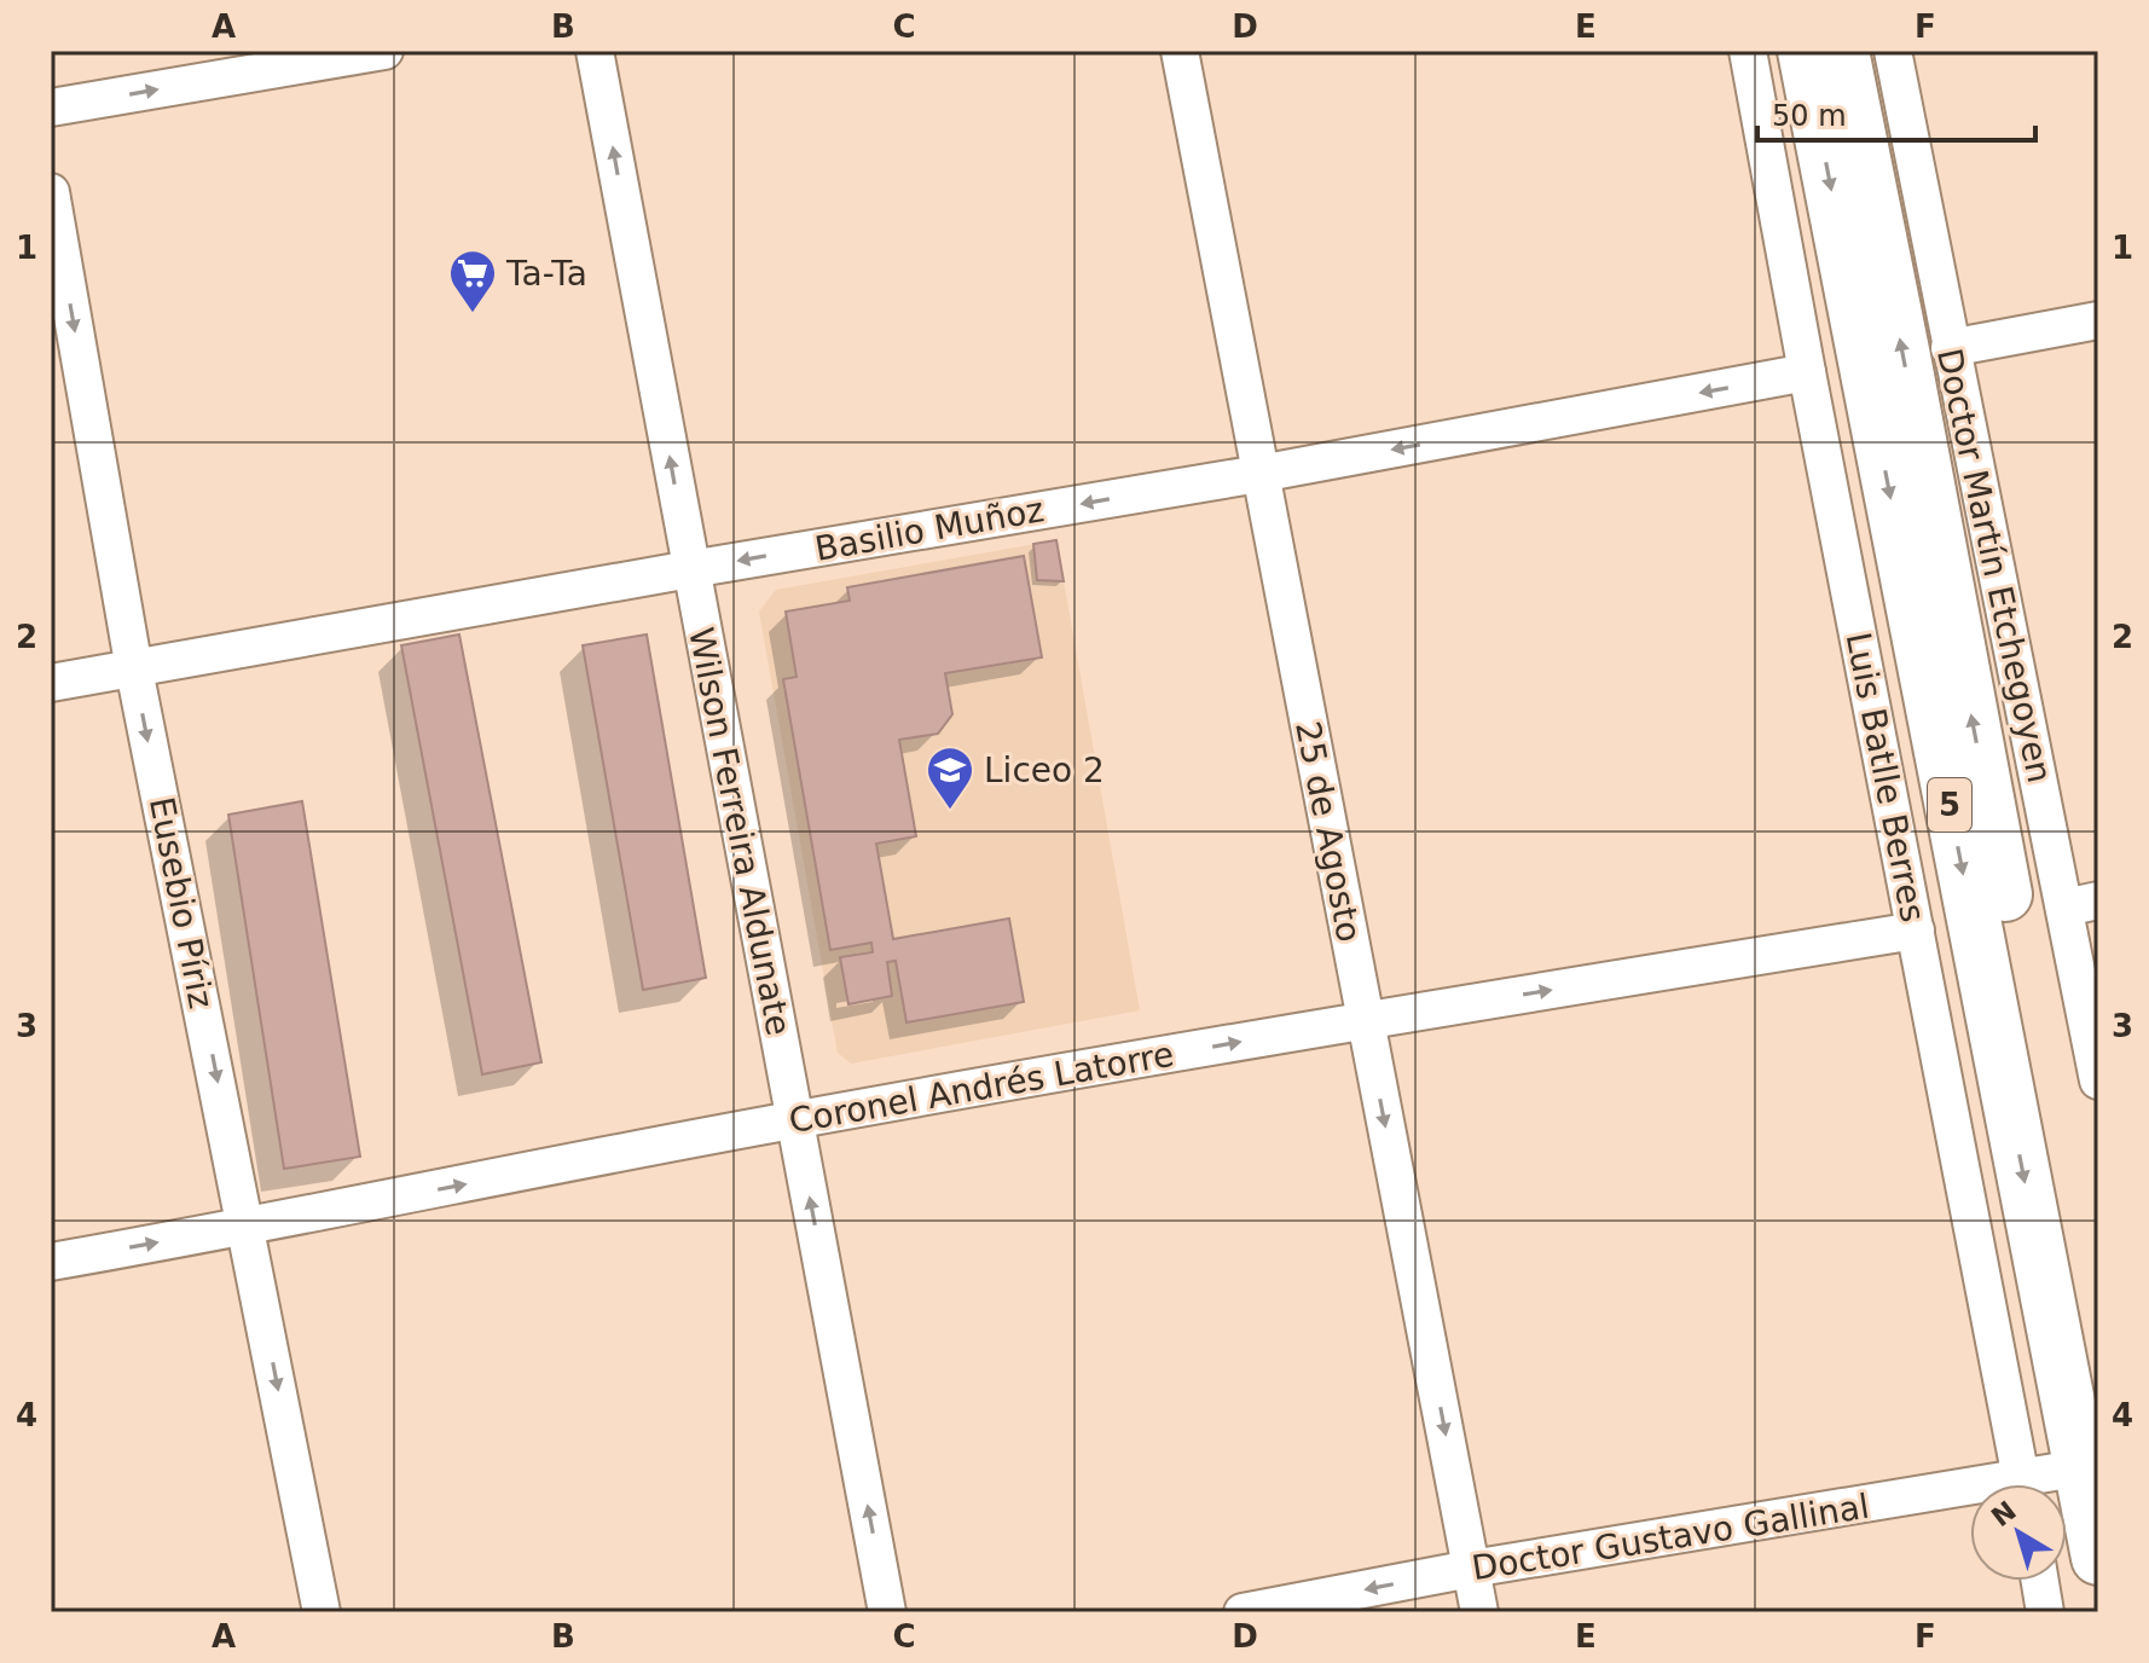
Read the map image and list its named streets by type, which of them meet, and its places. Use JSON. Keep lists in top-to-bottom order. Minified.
{"streets":{"highway":["5"],"street":["Basilio Muñoz","Doctor Martín Etchegoyen","Luis Batlle Berres","Wilson Ferreira Aldunate","25 de Agosto","Eusebio Píriz","Coronel Andrés Latorre","Doctor Gustavo Gallinal"]},"crossings":[["Basilio Muñoz","Luis Batlle Berres"],["Basilio Muñoz","Wilson Ferreira Aldunate"],["Basilio Muñoz","25 de Agosto"],["Basilio Muñoz","Eusebio Píriz"],["Luis Batlle Berres","Coronel Andrés Latorre"],["5","Doctor Gustavo Gallinal"],["Wilson Ferreira Aldunate","Coronel Andrés Latorre"],["25 de Agosto","Coronel Andrés Latorre"],["25 de Agosto","Doctor Gustavo Gallinal"],["Eusebio Píriz","Coronel Andrés Latorre"]],"one_way":["Basilio Muñoz","Wilson Ferreira Aldunate","25 de Agosto","Eusebio Píriz","Coronel Andrés Latorre"],"places":{"supermarket":["Ta-Ta"],"school or university":["Liceo 2"]},"scale_bar":"50 m","north":"top left","grid":{"columns":["A","B","C","D","E","F"],"rows":["1","2","3","4"]}}
